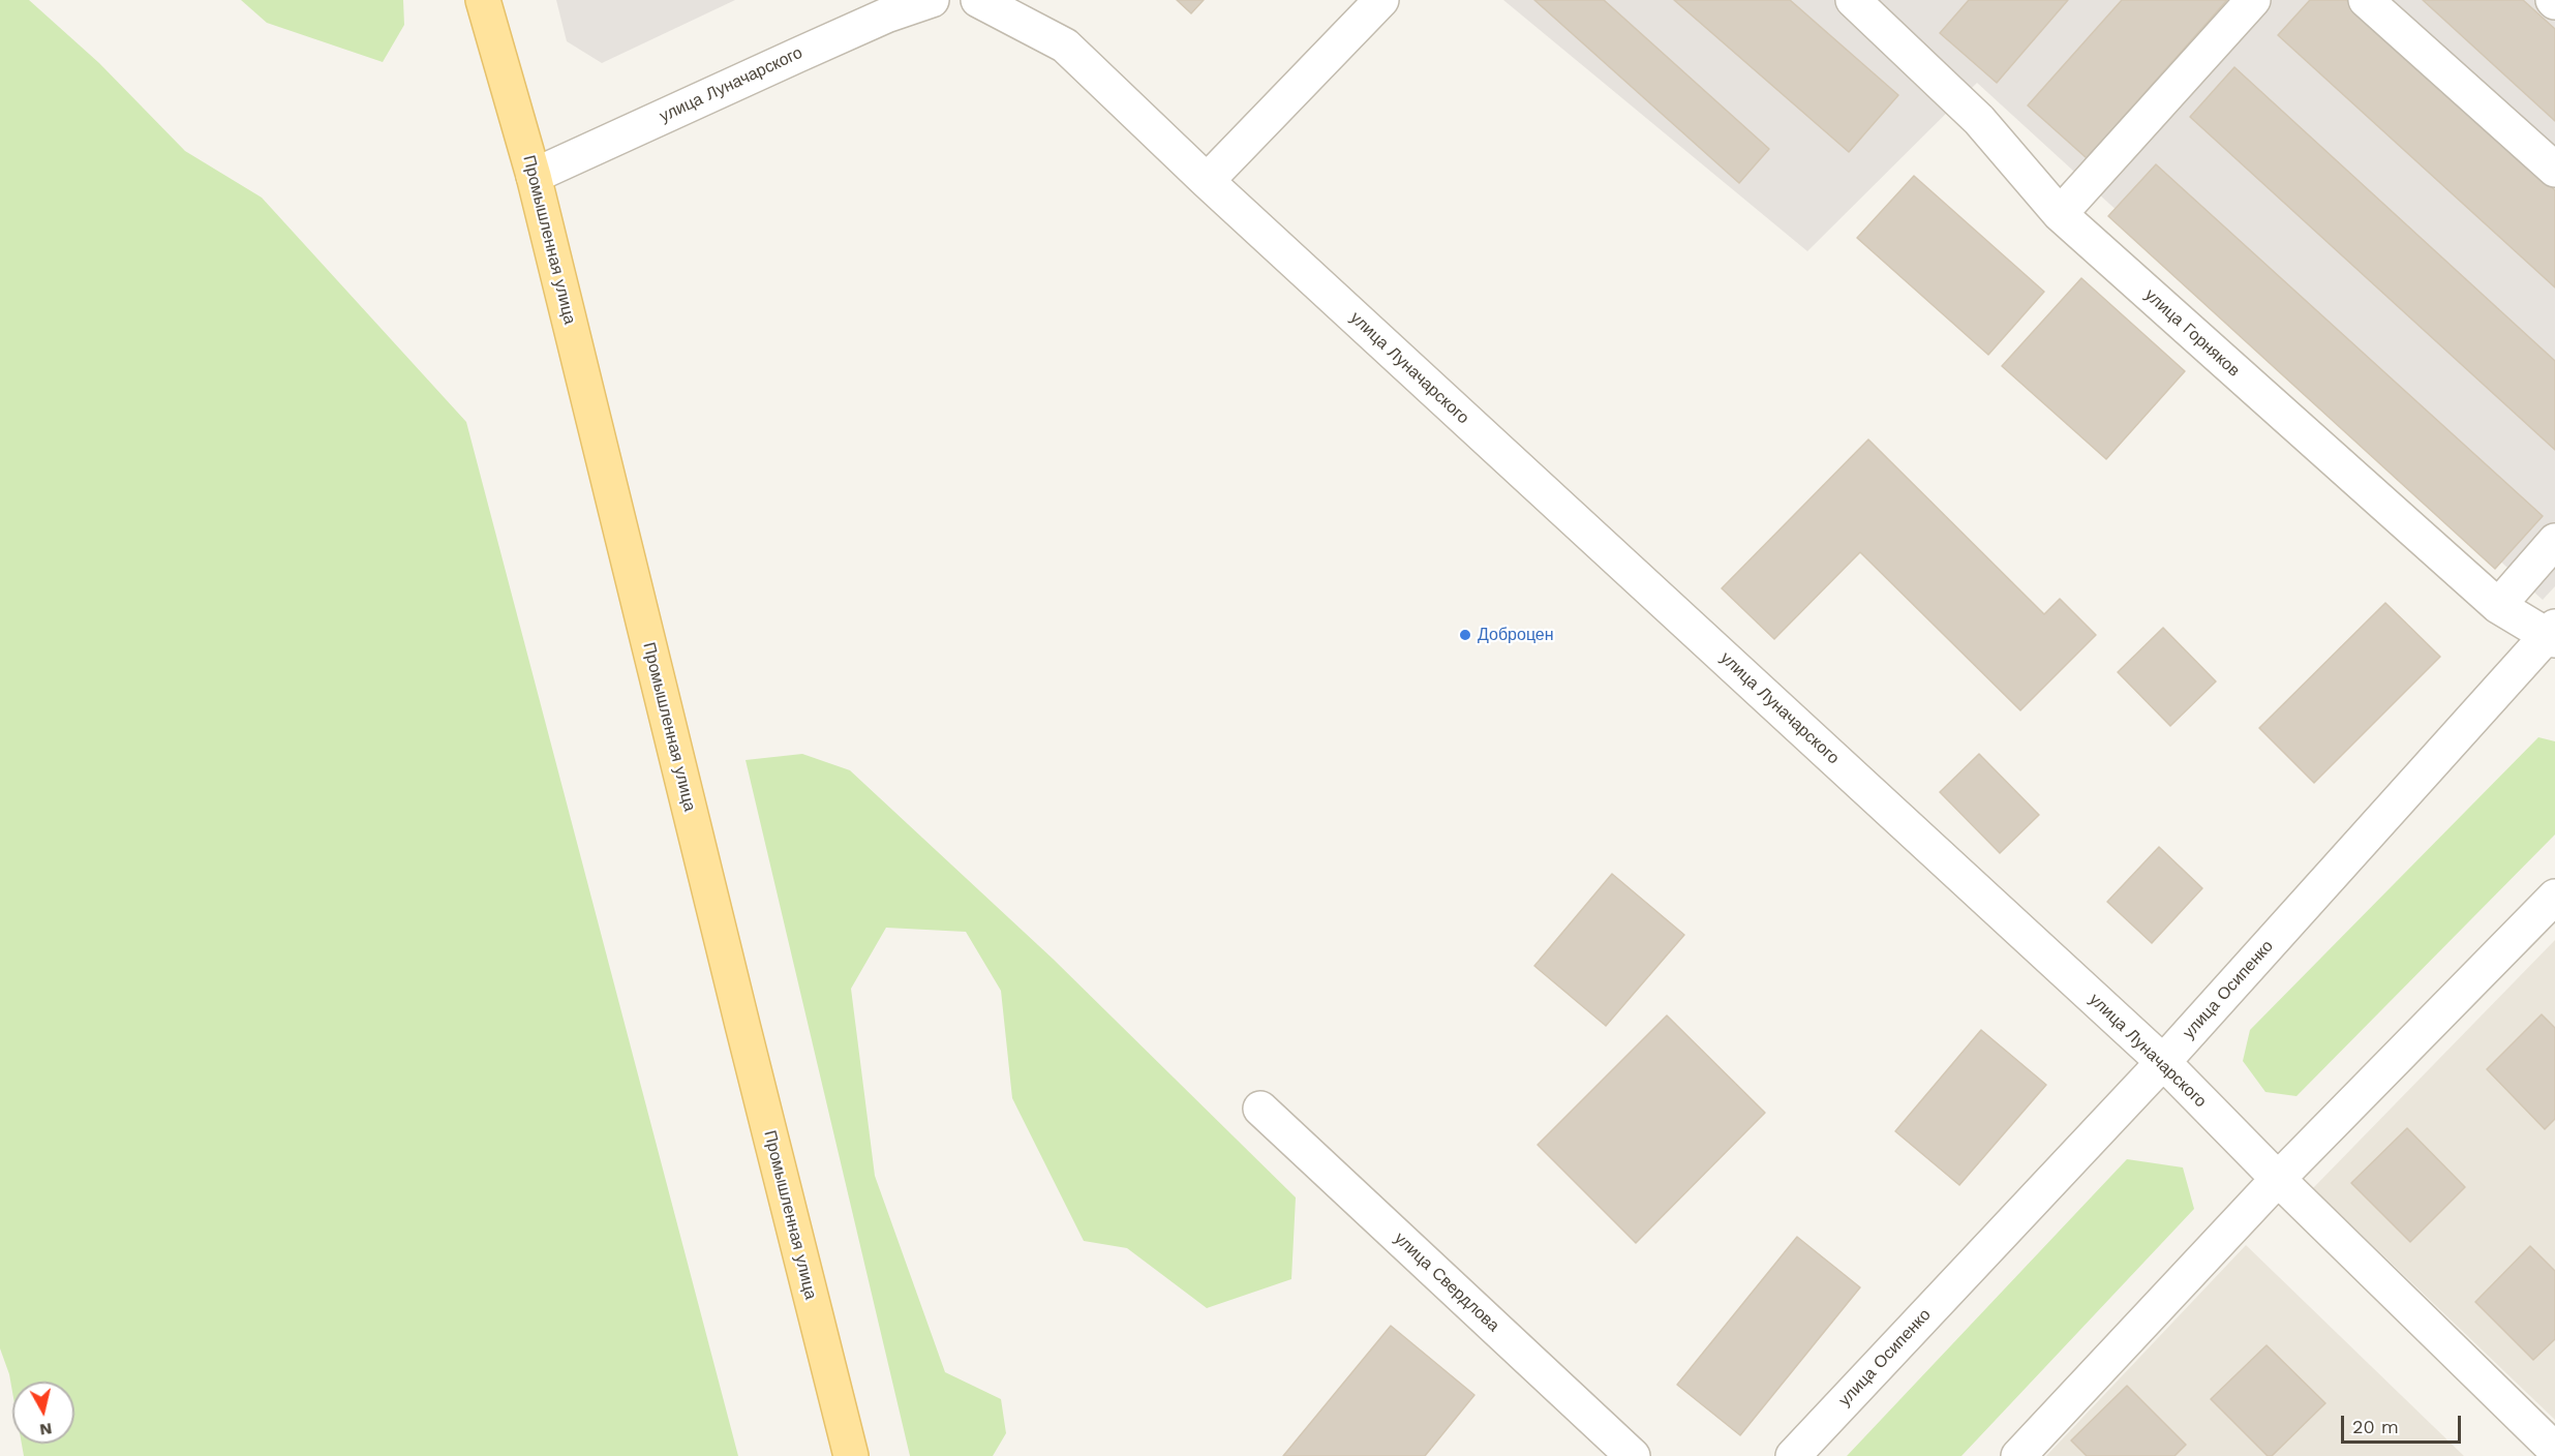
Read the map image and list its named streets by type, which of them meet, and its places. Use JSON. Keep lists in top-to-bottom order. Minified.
{"streets":{"main road":["Промышленная улица"],"street":["улица Луначарского","улица Горняков","улица Осипенко","улица Свердлова"]},"crossings":[["улица Луначарского","Промышленная улица"],["улица Луначарского","улица Осипенко"],["улица Горняков","улица Осипенко"]],"places":["Доброцен"],"scale_bar":"20 m","north":"bottom"}
